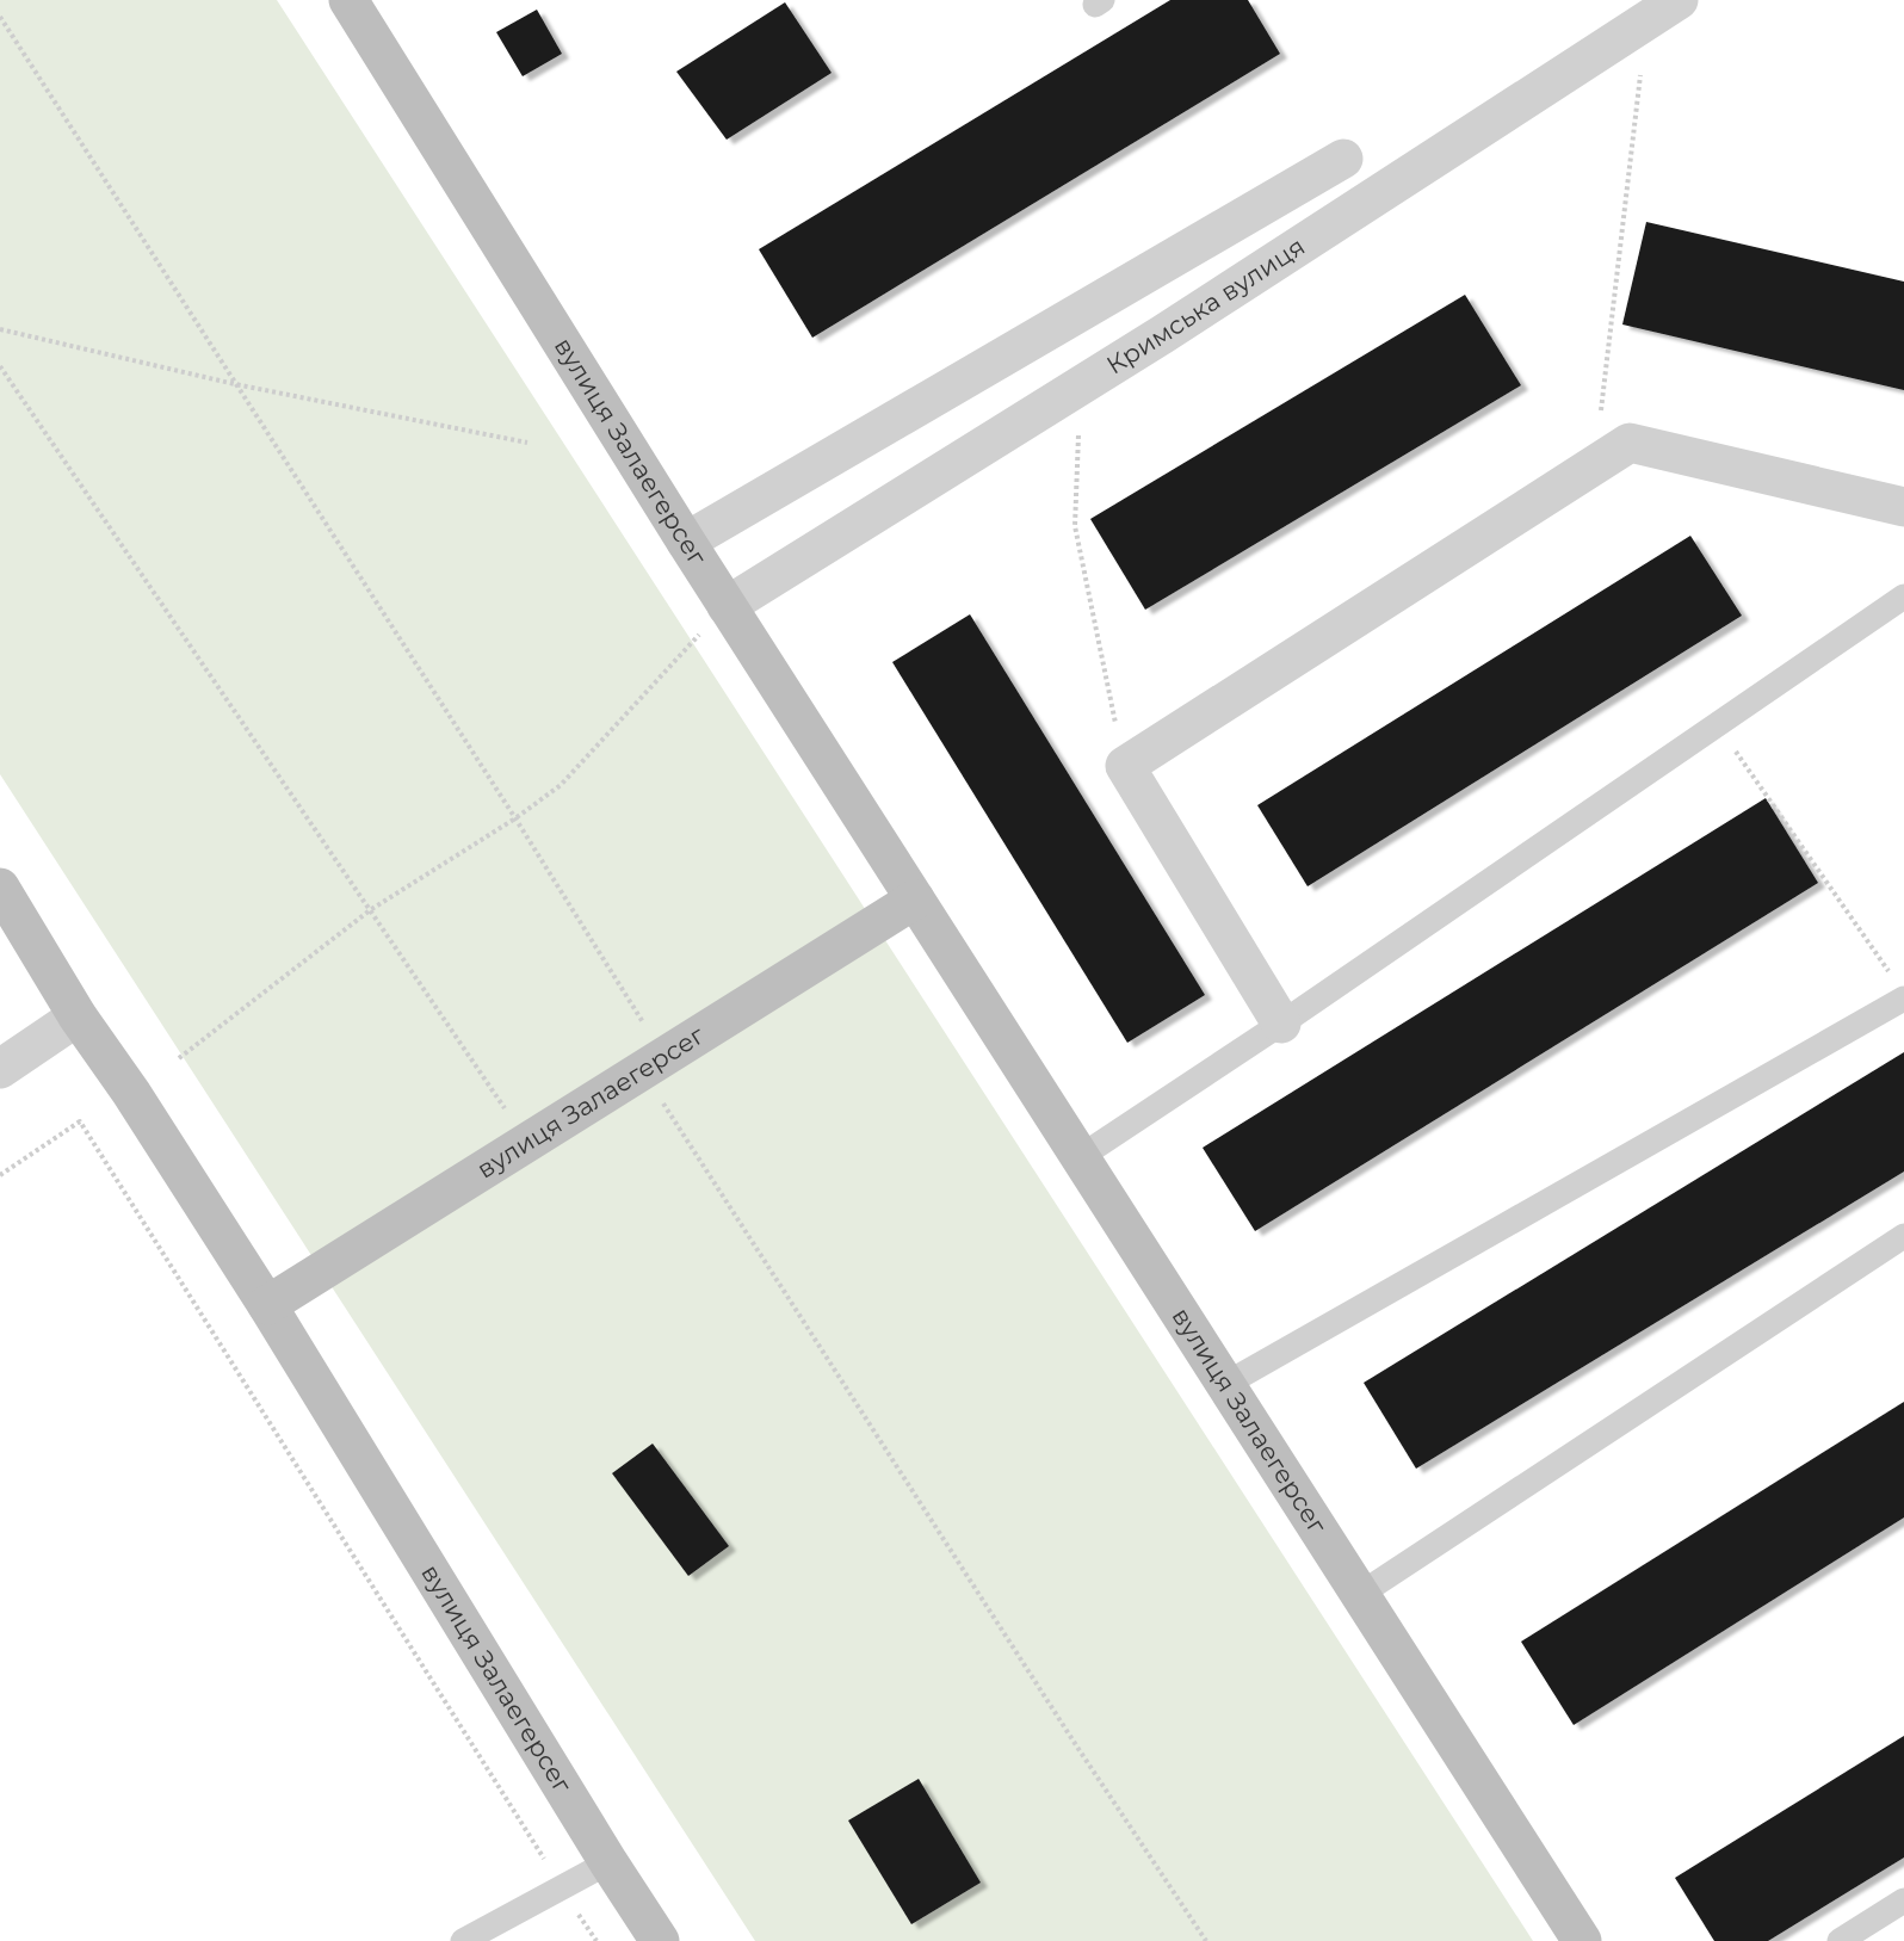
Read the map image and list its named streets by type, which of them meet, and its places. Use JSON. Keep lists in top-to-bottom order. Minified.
{"streets":{"main road":["вулиця Залаегерсег"],"street":["Кримська вулиця"]},"crossings":[["Кримська вулиця","вулиця Залаегерсег"]]}
